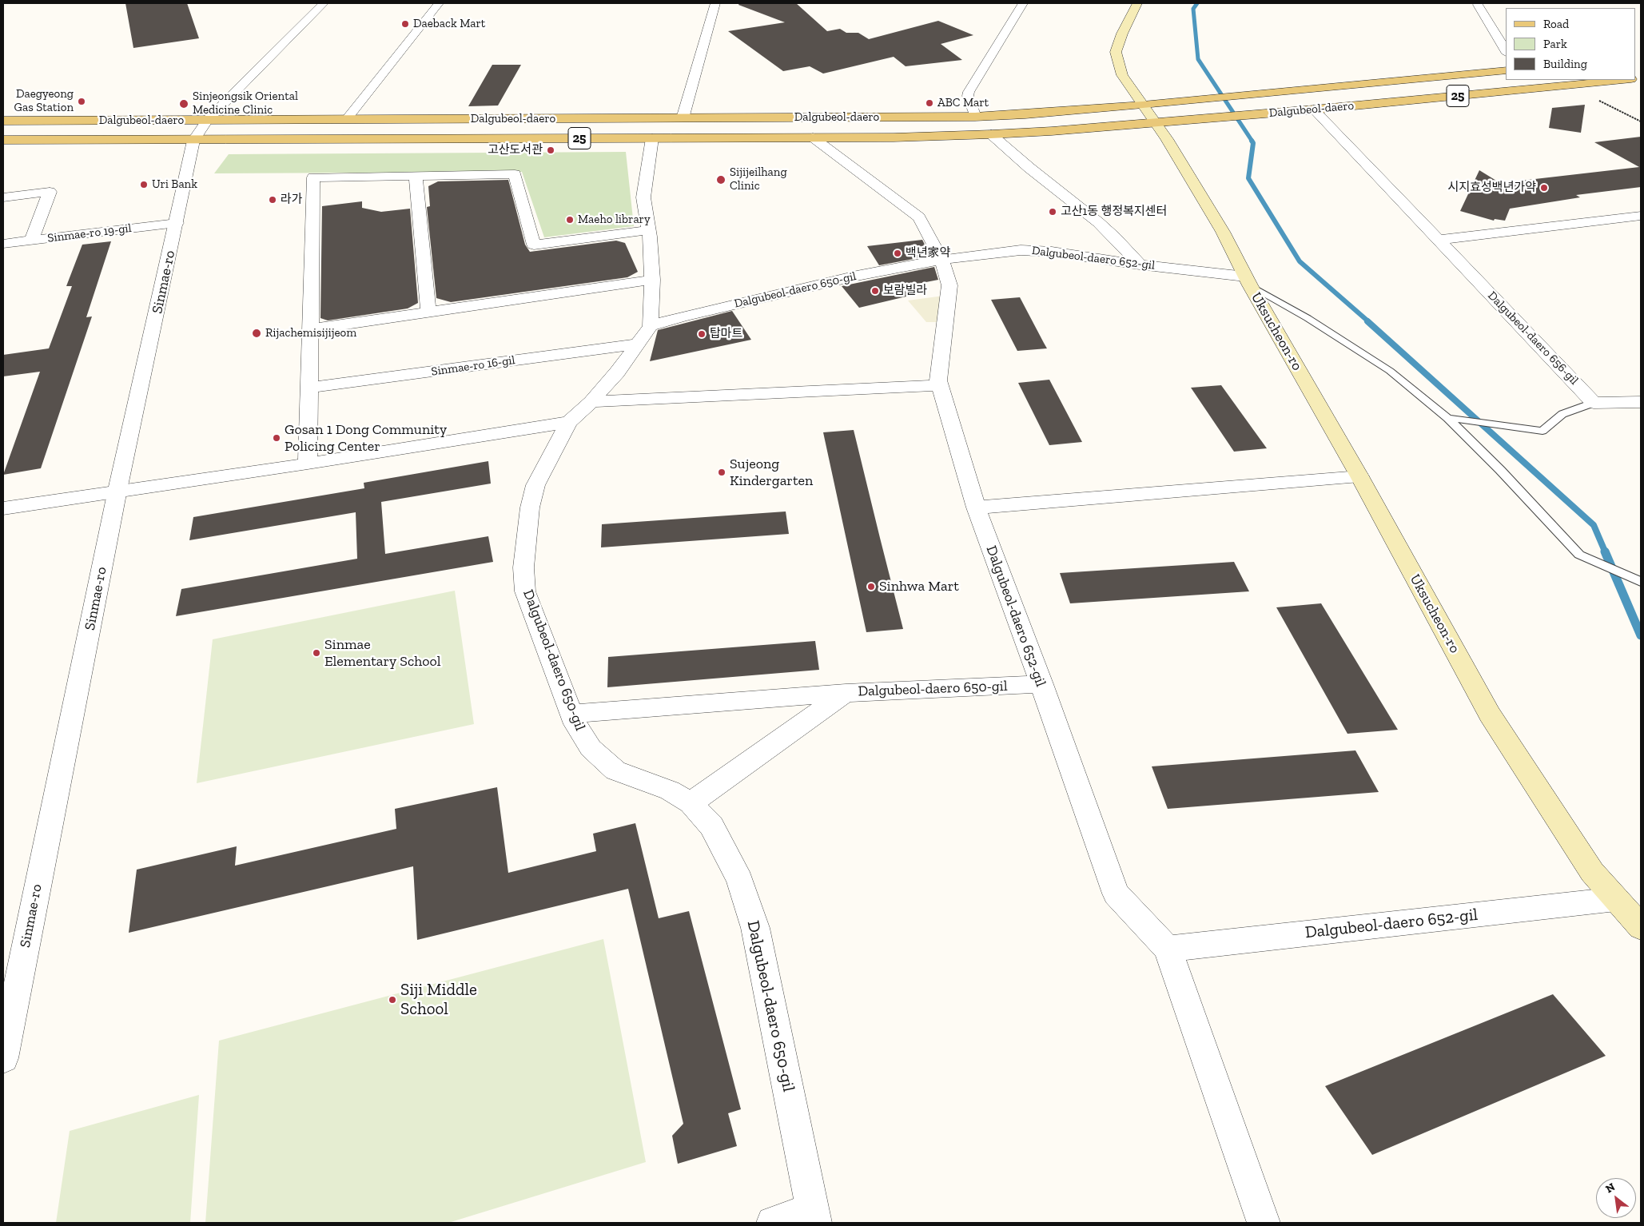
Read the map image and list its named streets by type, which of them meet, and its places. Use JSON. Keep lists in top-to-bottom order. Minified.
{"streets":{"main road":["25","Dalgubeol-daero","Uksucheon-ro"],"street":["Sinmae-ro 19-gil","Dalgubeol-daero 652-gil","Sinmae-ro","Dalgubeol-daero 650-gil","Dalgubeol-daero 656-gil","Sinmae-ro 16-gil"]},"crossings":[["Dalgubeol-daero","Dalgubeol-daero 652-gil"],["Dalgubeol-daero","Sinmae-ro"],["Dalgubeol-daero","Uksucheon-ro"],["Dalgubeol-daero","Dalgubeol-daero 656-gil"],["Sinmae-ro 19-gil","Sinmae-ro"],["Dalgubeol-daero 652-gil","Dalgubeol-daero 650-gil"],["Dalgubeol-daero 652-gil","Uksucheon-ro"],["Dalgubeol-daero 650-gil","Sinmae-ro 16-gil"]],"places":["Daeback Mart","Daegyeong Gas Station","ABC Mart","Sinjeongsik Oriental Medicine Clinic","고산도서관","Sijijeilhang Clinic","Uri Bank","시지효성백년가약","라가","고산1동 행정복지센터","Maeho library","백년家약","보람빌라","Rijachemisijijeom","탑마트","Gosan 1 Dong Community Policing Center","Sujeong Kindergarten","Sinhwa Mart","Sinmae Elementary School","Siji Middle School"],"legend":["Road","Park","Building"],"north":"top left"}
